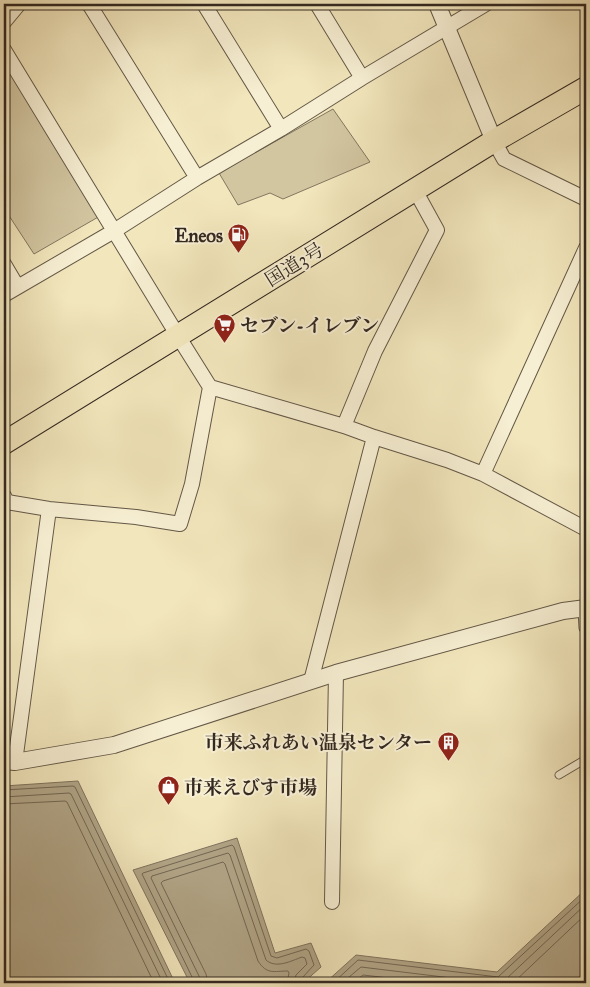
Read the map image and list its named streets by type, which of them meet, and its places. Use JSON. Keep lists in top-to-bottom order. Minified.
{"streets":{"highway":["国道3号"]},"places":{"fuel station":["Eneos"],"supermarket":["セブン-イレブン"],"building":["市来ふれあい温泉センター"],"shop":["市来えびす市場"]}}
